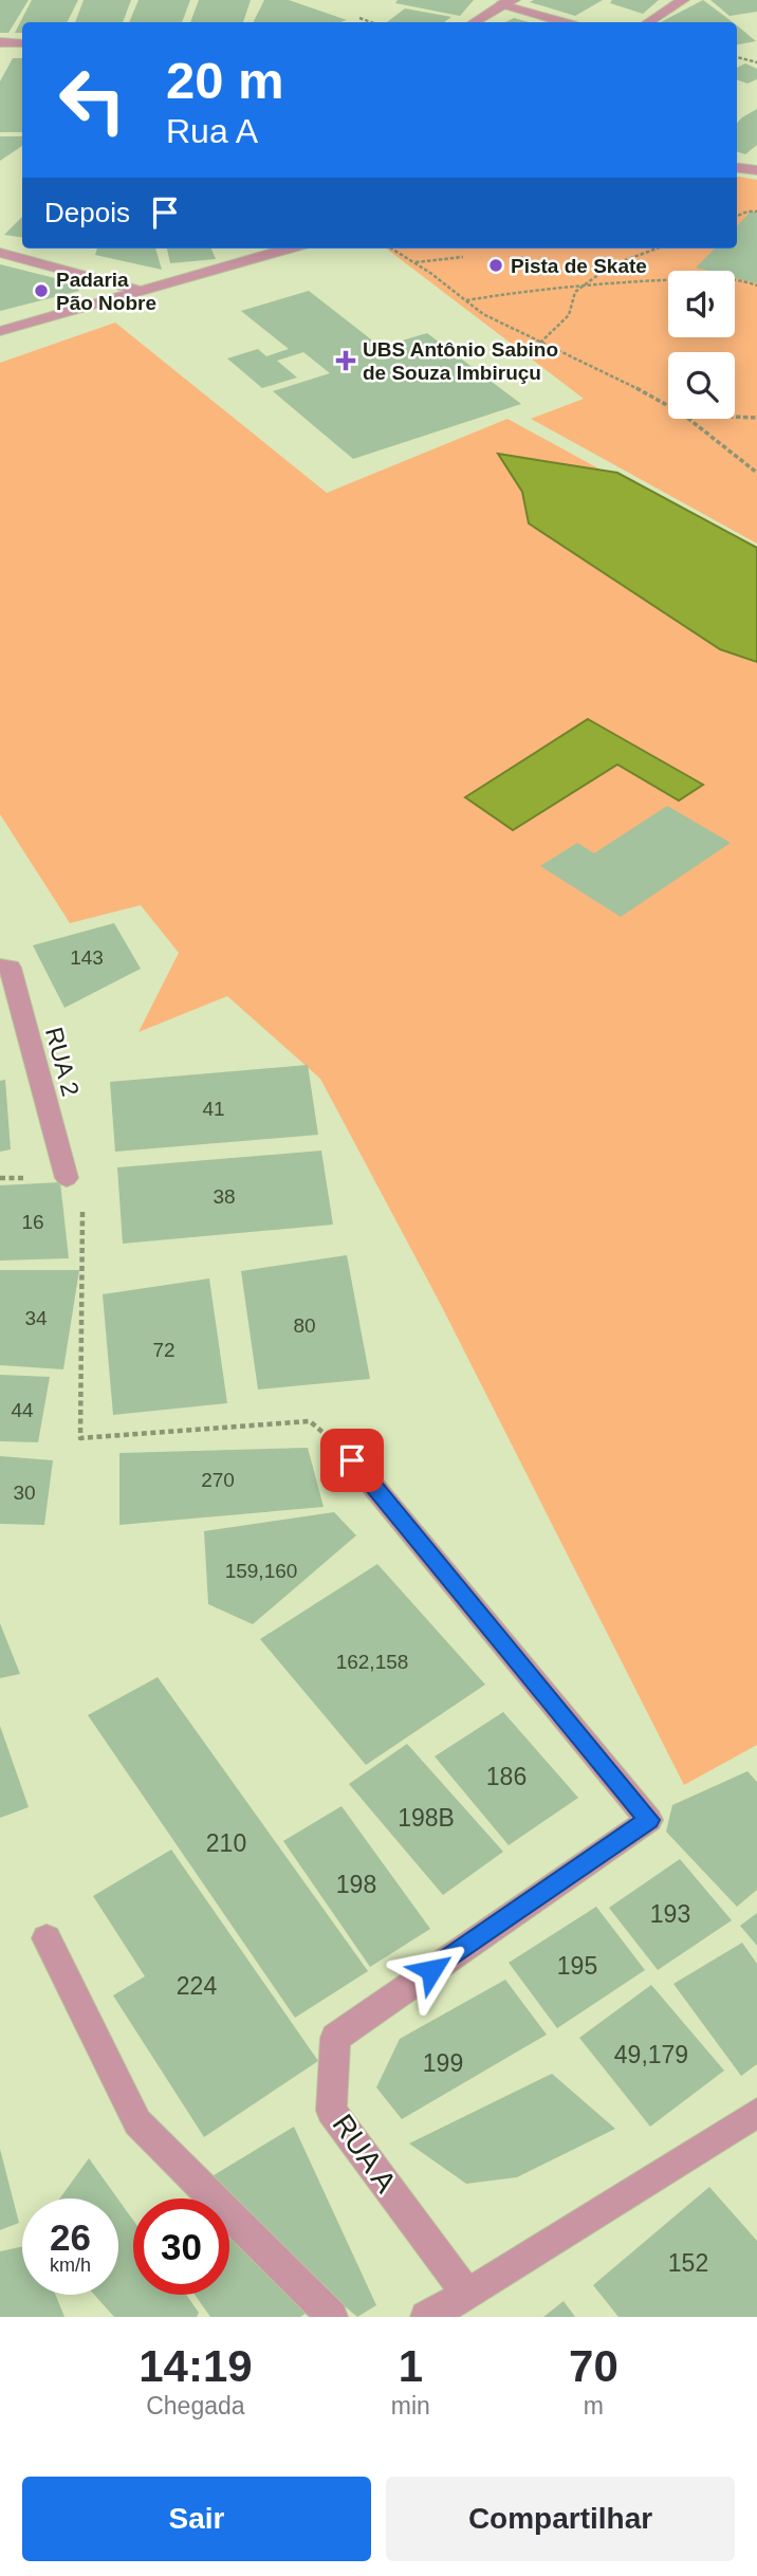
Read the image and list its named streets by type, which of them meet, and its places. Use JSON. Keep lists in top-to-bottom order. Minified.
{"streets":{"street":["RUA 2","RUA A"]},"places":{"other":["Pista de Skate","Padaria Pão Nobre"],"health":["UBS Antônio Sabino de Souza Imbiruçu"]},"house_numbers":["143","41","38","16","34","80","72","44","270","30","159,160","162,158","186","198B","210","198","193","195","224","49,179","199","152"],"page":{"turn":["20 m","Rua A"],"then":"Depois","speed":"26 km/h","limit":"30","eta":["14:19","Chegada","1","min","70","m"],"buttons":["Sair","Compartilhar"]}}
